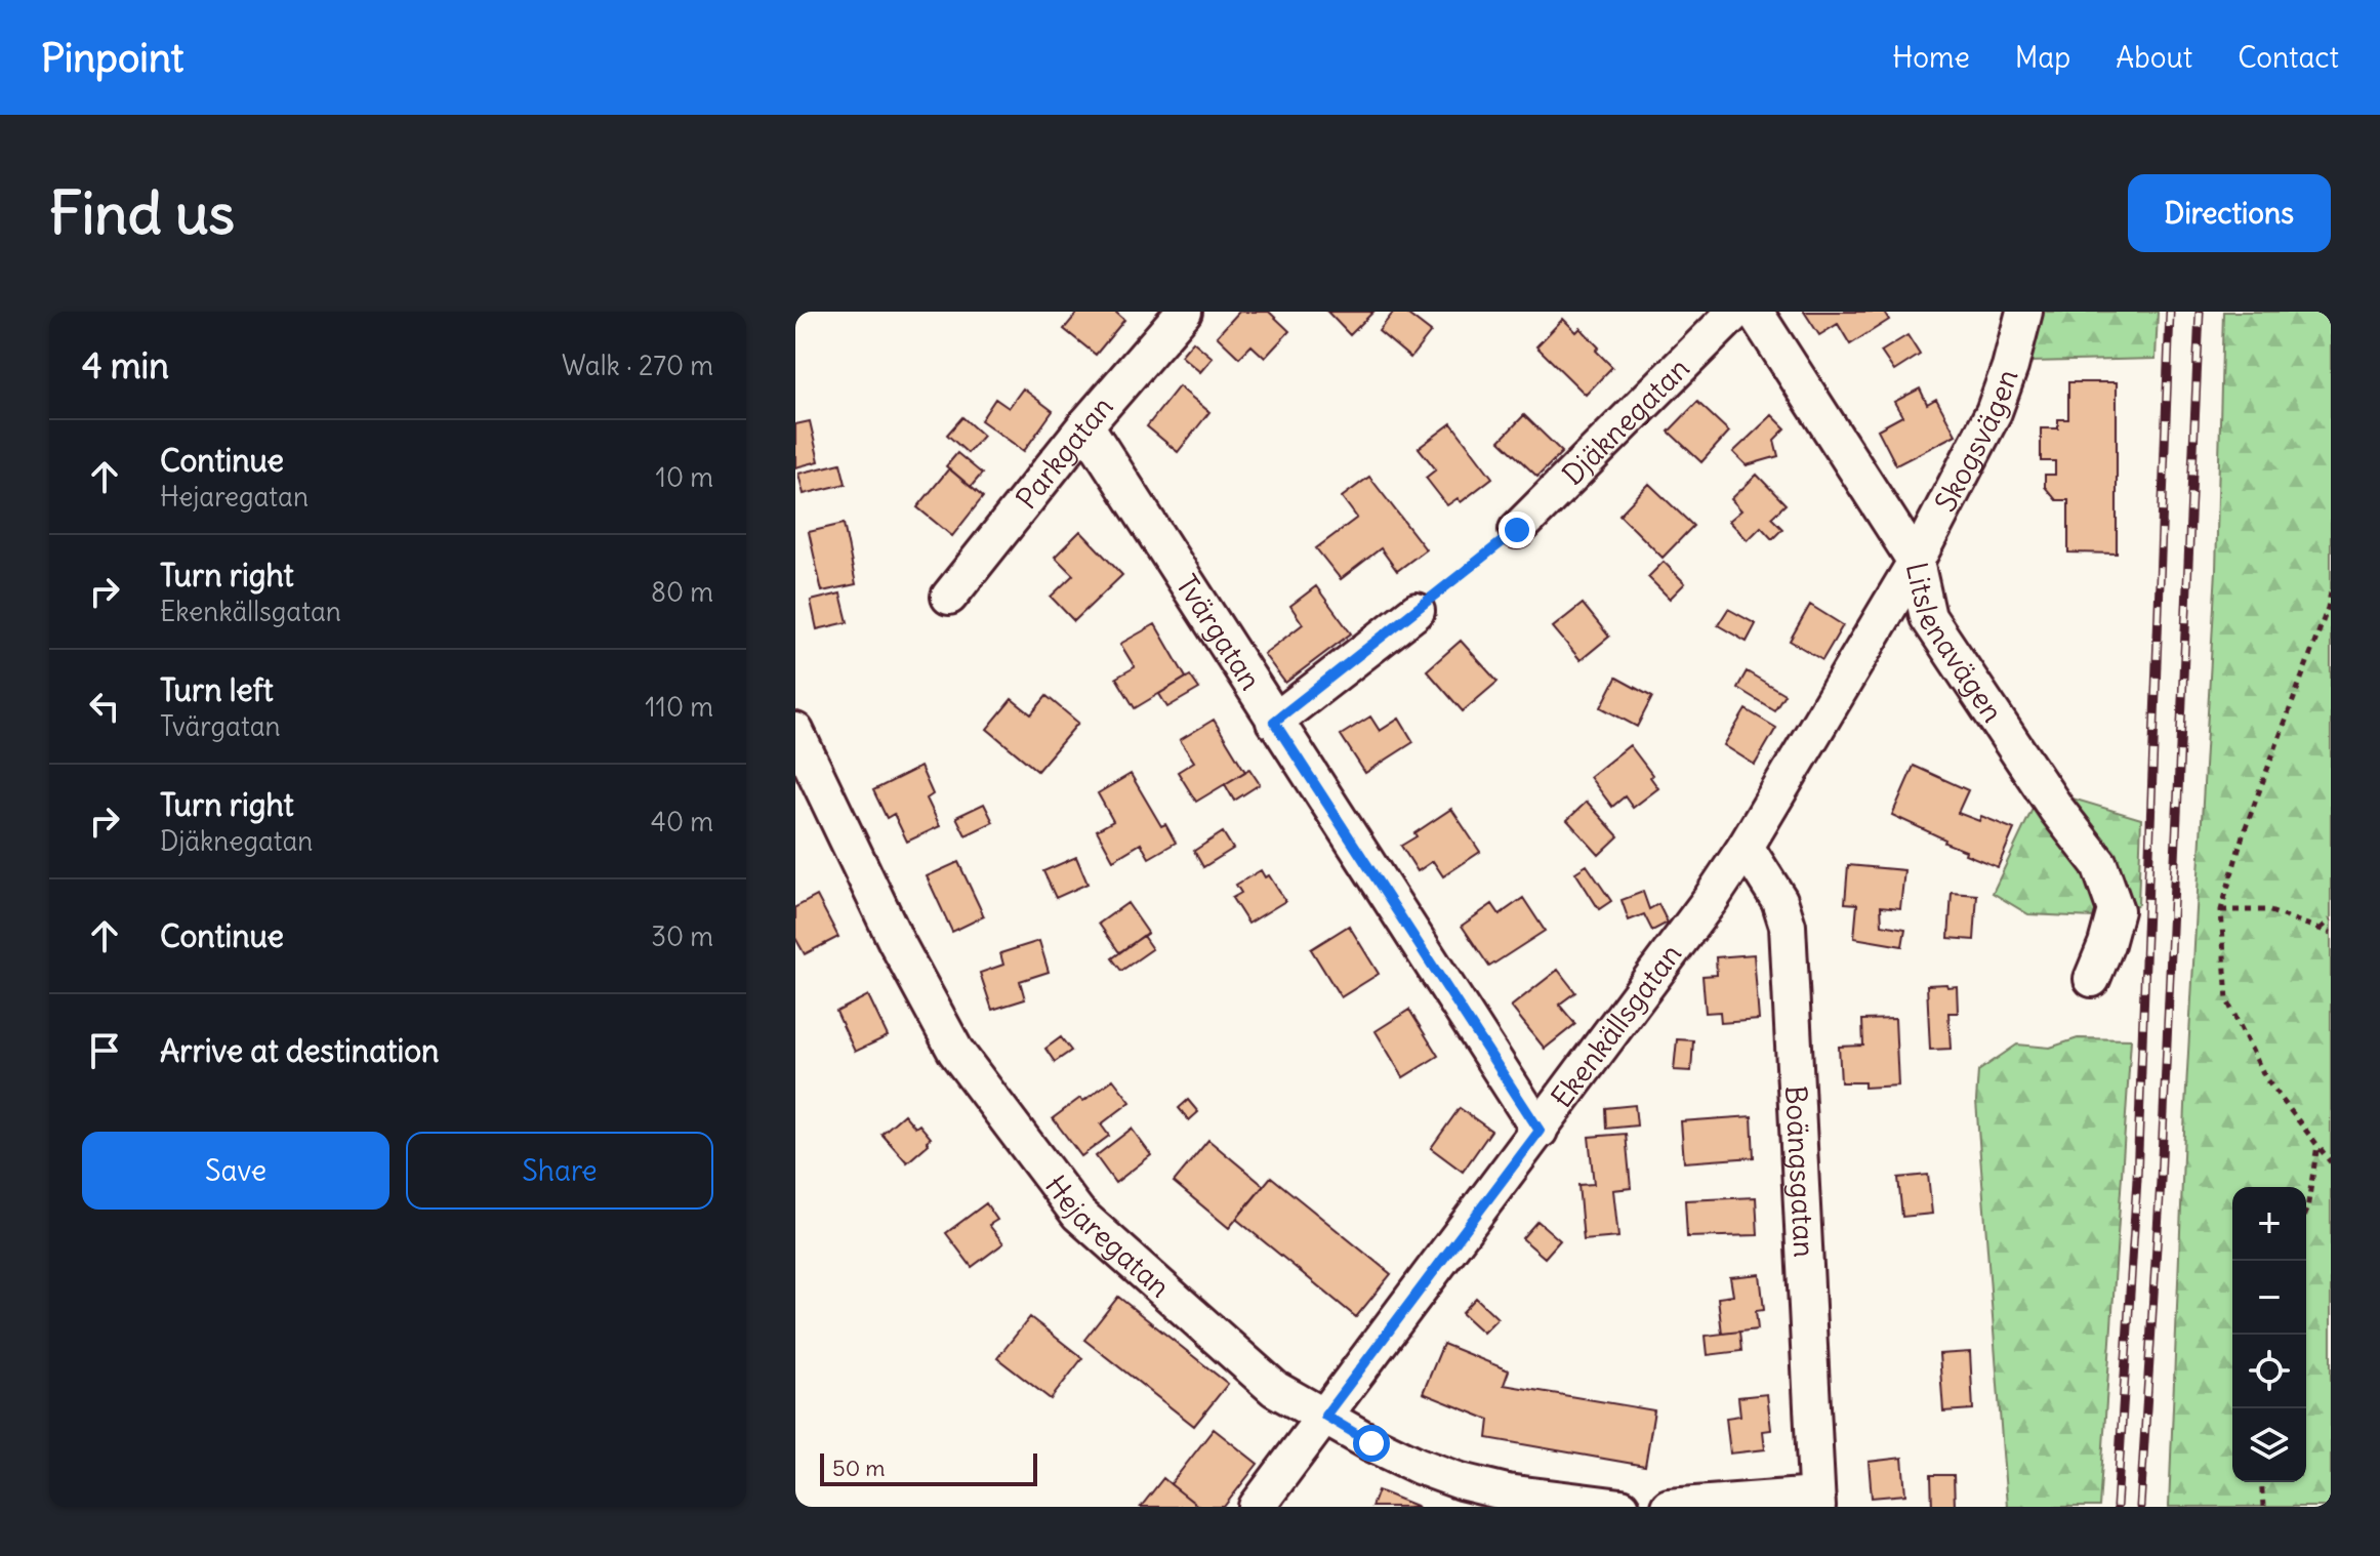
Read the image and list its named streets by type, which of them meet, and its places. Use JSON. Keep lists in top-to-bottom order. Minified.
{"streets":{"street":["Djäknegatan","Skogsvägen","Parkgatan","Tvärgatan","Litslenavägen","Ekenkällsgatan","Boängsgatan","Hejaregatan"]},"crossings":[["Skogsvägen","Litslenavägen"],["Skogsvägen","Ekenkällsgatan"],["Parkgatan","Tvärgatan"],["Tvärgatan","Ekenkällsgatan"],["Litslenavägen","Ekenkällsgatan"],["Ekenkällsgatan","Boängsgatan"],["Ekenkällsgatan","Hejaregatan"]],"scale_bar":"50 m","page":{"header":"Pinpoint","nav":["Home","Map","About","Contact"],"buttons":["Directions",["Save","Share"]],"title":"Find us","heading":["4 min","Walk · 270 m"],"list":[["Continue","Hejaregatan","10 m"],["Turn right","Ekenkällsgatan","80 m"],["Turn left","Tvärgatan","110 m"],["Turn right","Djäknegatan","40 m"],["Continue","30 m"],"Arrive at destination"],"map_buttons":["+","−"],"scale":"50 m"}}
